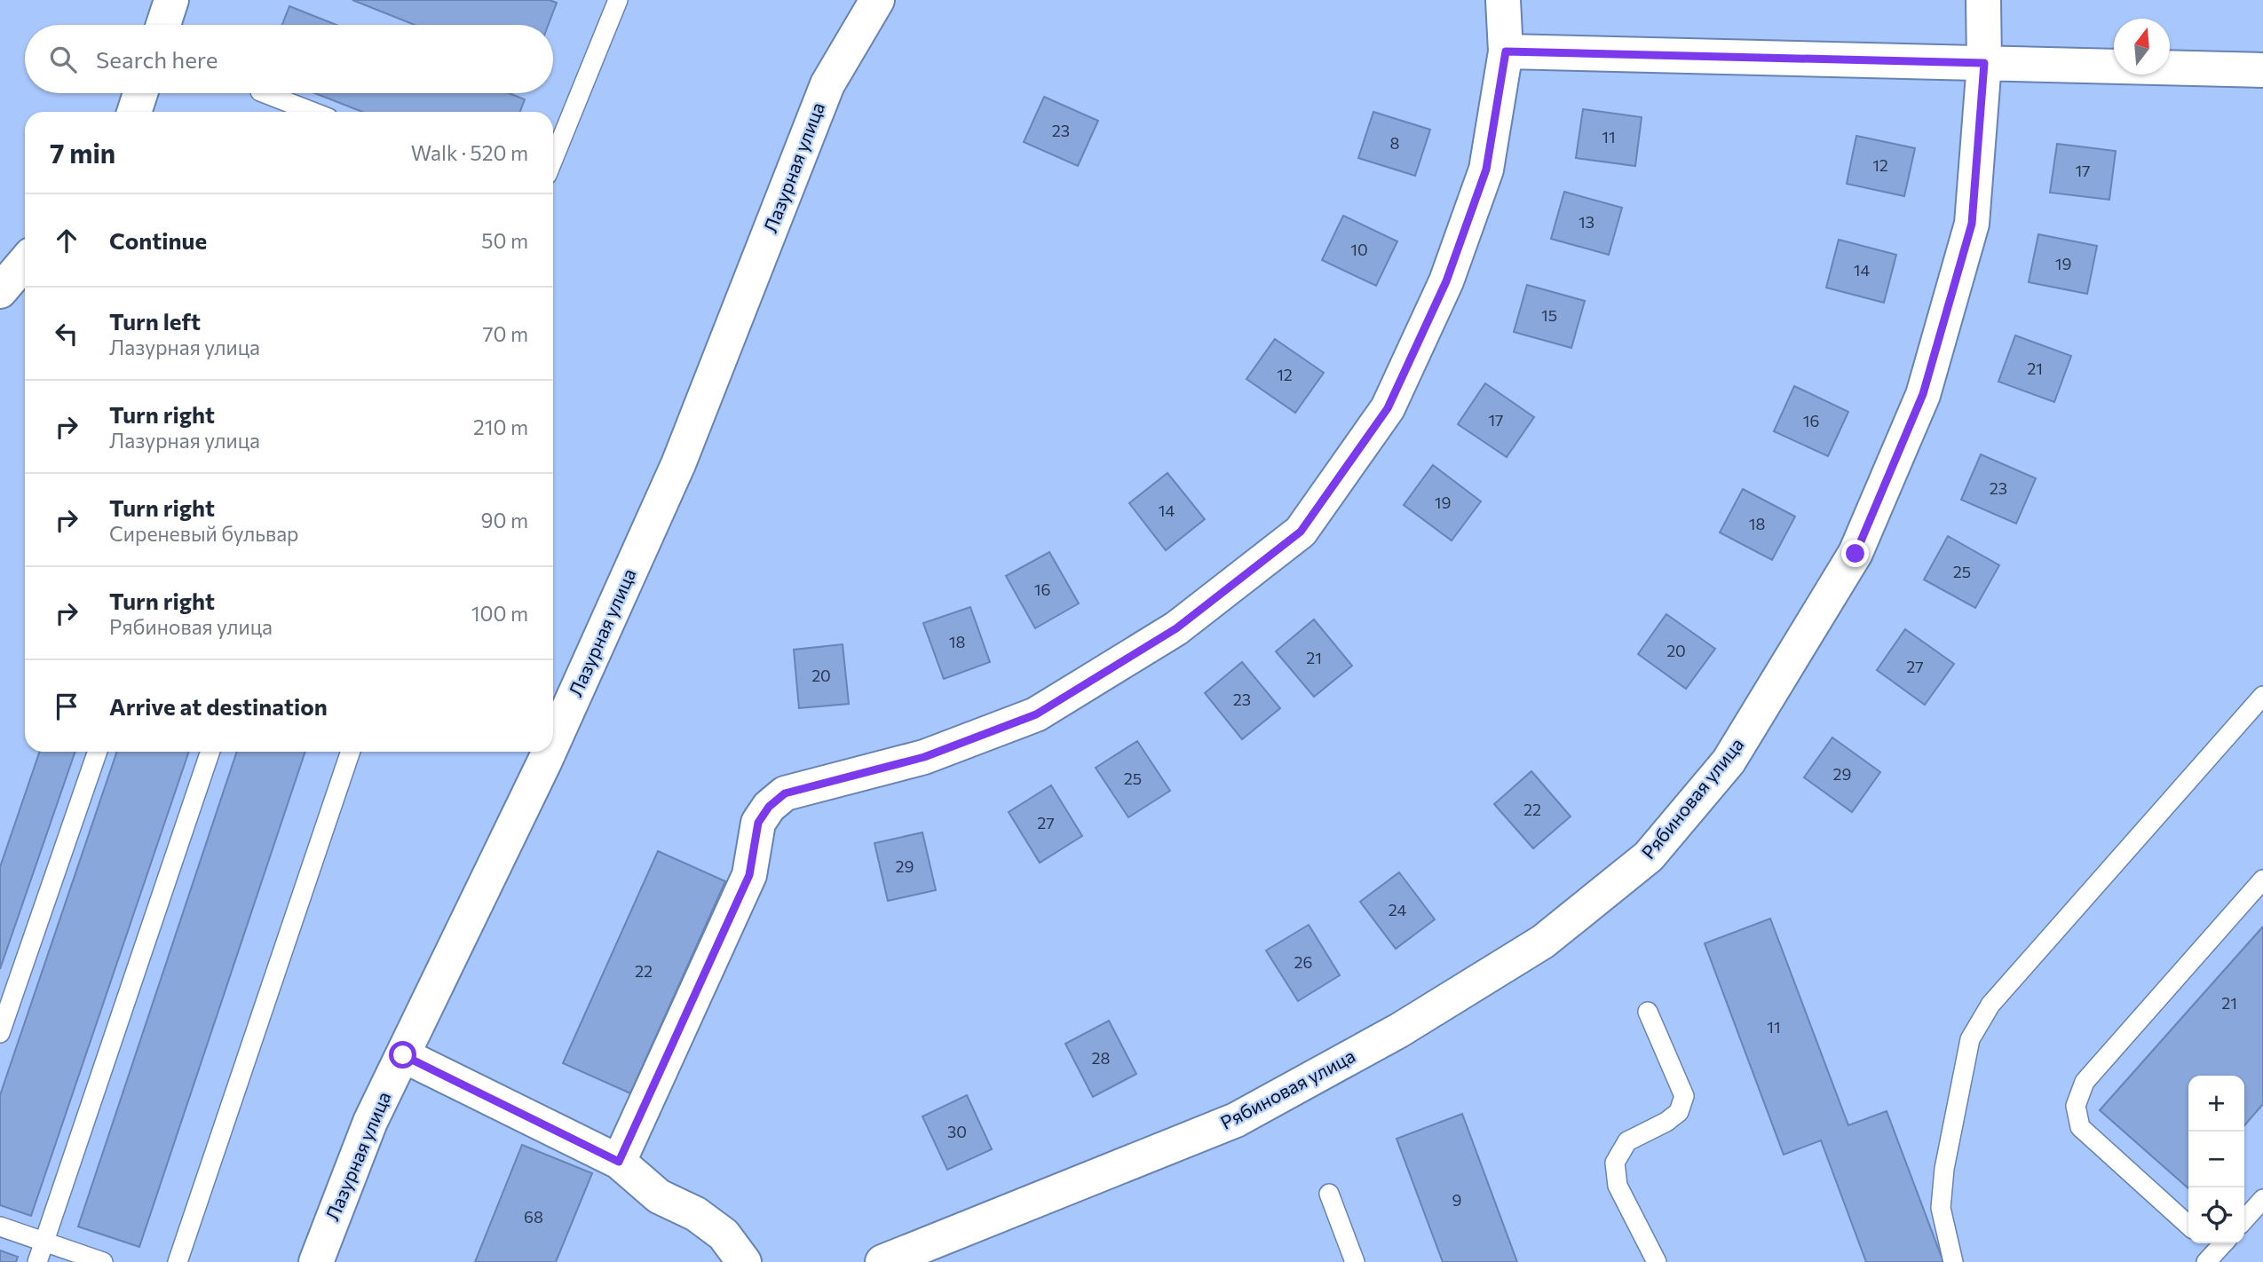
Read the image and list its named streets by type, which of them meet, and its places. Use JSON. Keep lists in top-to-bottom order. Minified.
{"streets":{"street":["Лазурная улица","Рябиновая улица"]},"house_numbers":["23","11","8","12","17","13","10","19","14","15","21","12","17","16","23","19","14","18","25","16","18","20","21","27","20","23","29","25","22","27","29","24","26","22","21","11","28","30","9","68"],"north":"top","page":{"search":"Search here","heading":["7 min","Walk · 520 m"],"list":[["Continue","50 m"],["Turn left","Лазурная улица","70 m"],["Turn right","Лазурная улица","210 m"],["Turn right","Сиреневый бульвар","90 m"],["Turn right","Рябиновая улица","100 m"],"Arrive at destination"],"map_buttons":["+","−"]}}
